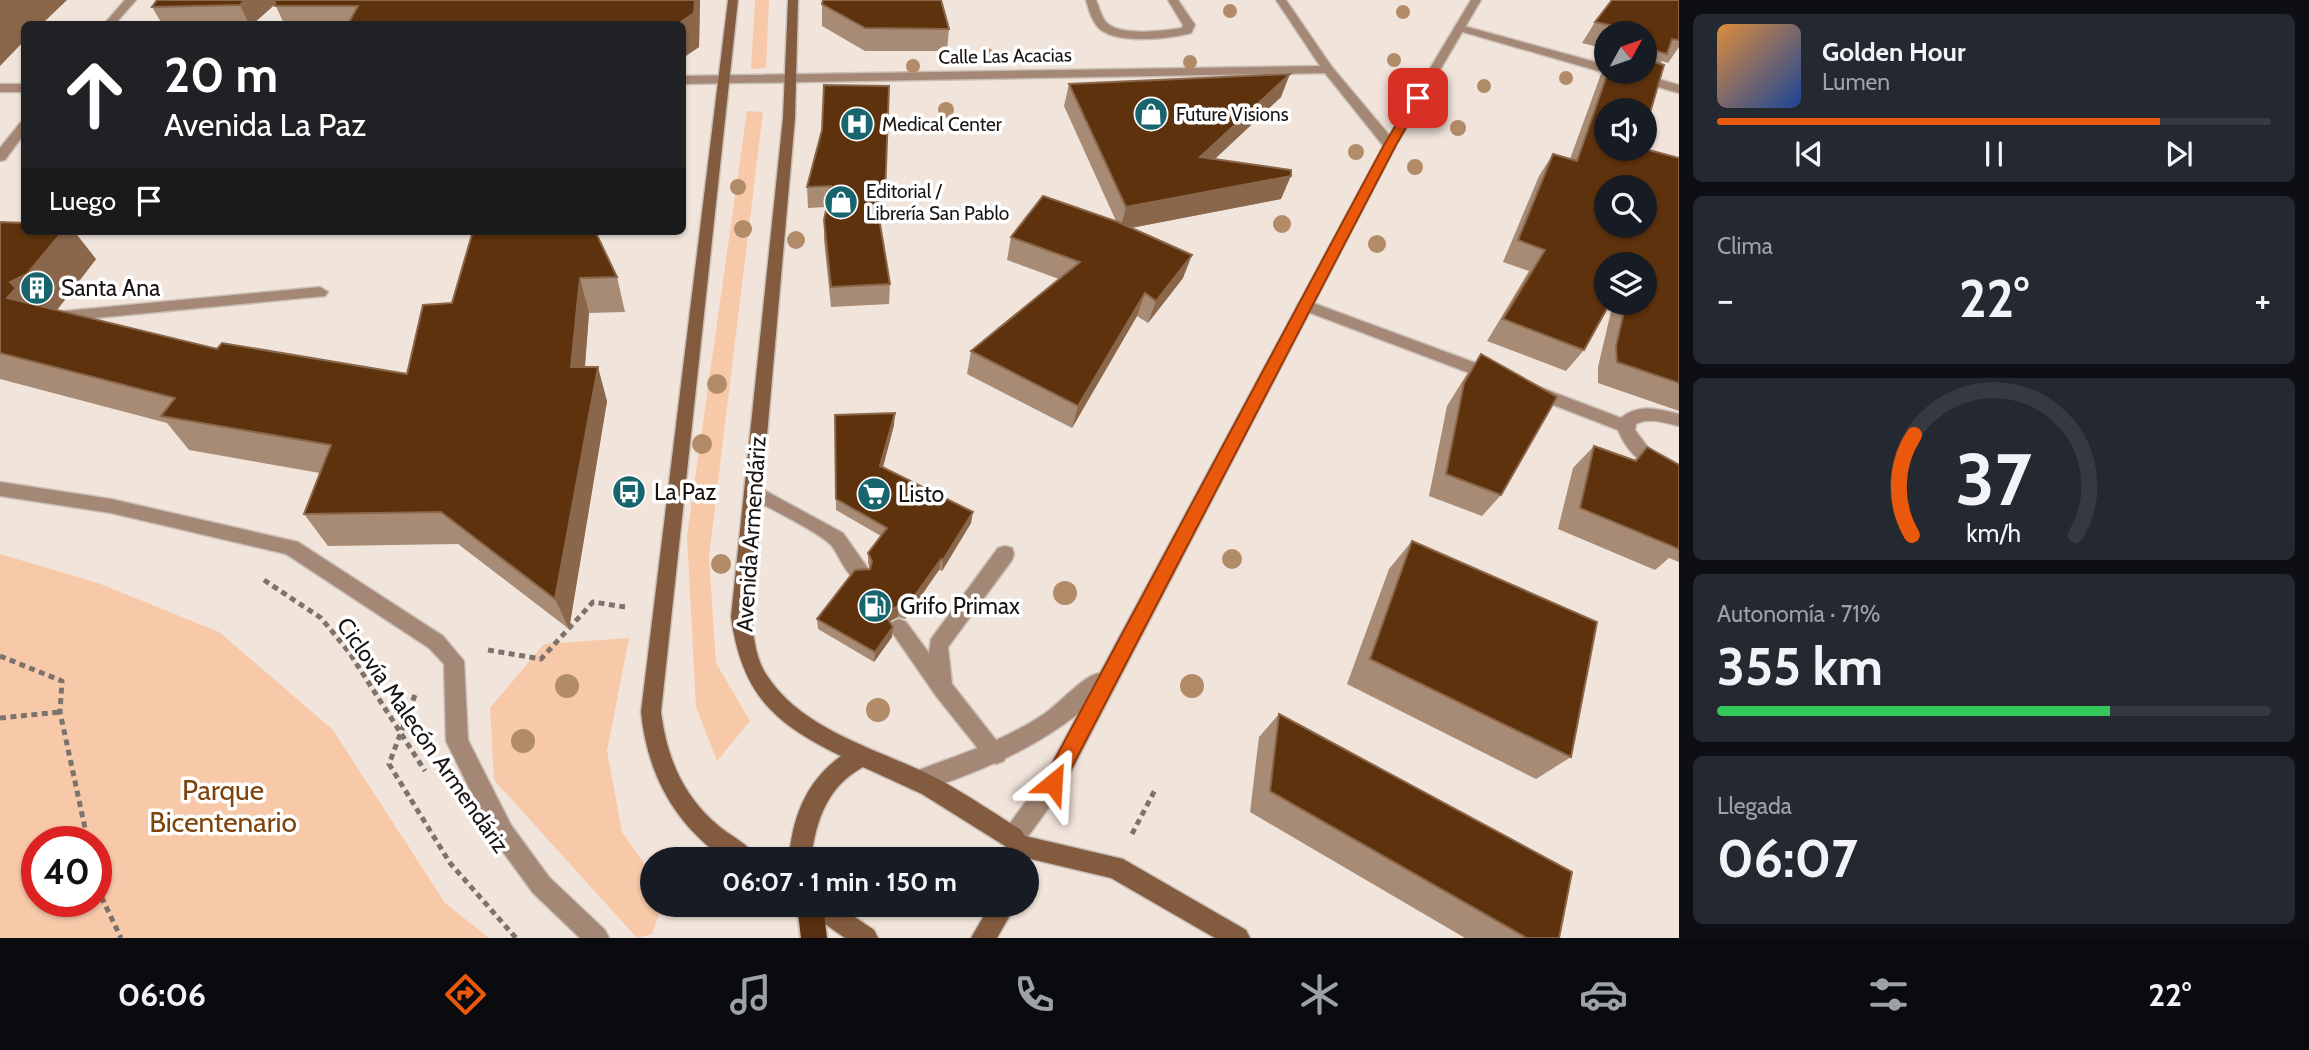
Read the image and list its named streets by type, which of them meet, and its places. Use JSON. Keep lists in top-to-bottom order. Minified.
{"streets":{"main road":["Avenida Armendáriz"],"street":["Calle Las Acacias"],"path":["Ciclovía Malecón Armendáriz"]},"crossings":[["Calle Las Acacias","Avenida Armendáriz"]],"parks":["Parque Bicentenario"],"places":{"shop":["Future Visions","Editorial / Librería San Pablo"],"hospital":["Medical Center"],"building":["Santa Ana"],"bus stop":["La Paz"],"supermarket":["Listo"],"fuel station":["Grifo Primax"]},"north":"top right","page":{"turn":["20 m","Avenida La Paz"],"song":["Golden Hour","Lumen"],"then":"Luego","tile":["Clima",["Autonomía · 71%","355 km"],["Llegada","06:07"]],"heat":["−","22°","+"],"limit":"40","trip":"06:07 · 1 min · 150 m","tabs":["06:06","22°"],"gauge":["37","km/h"]}}
